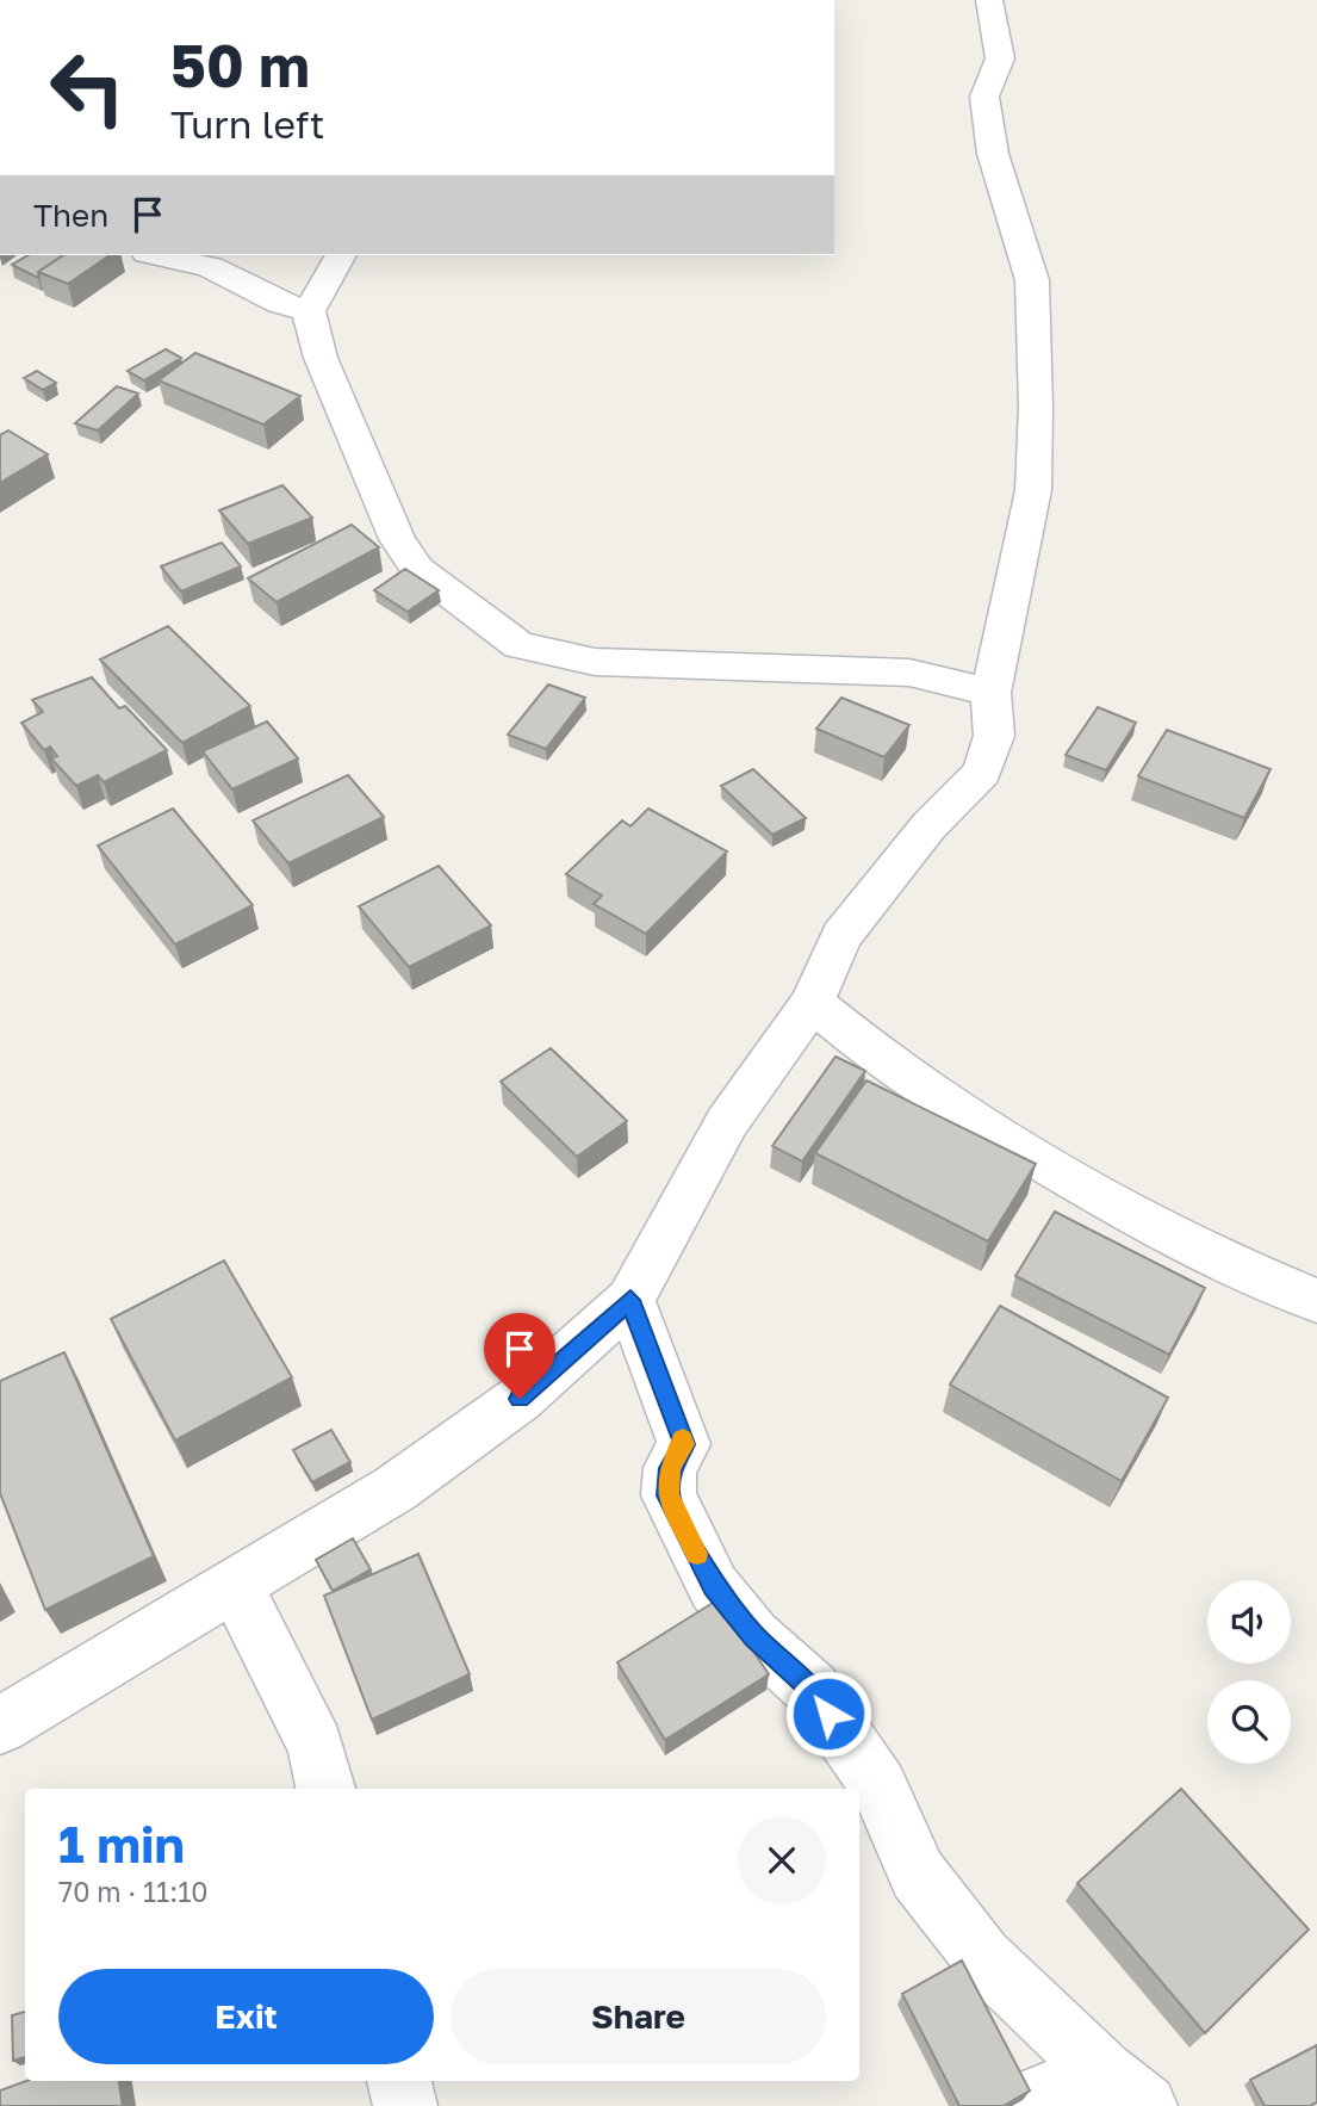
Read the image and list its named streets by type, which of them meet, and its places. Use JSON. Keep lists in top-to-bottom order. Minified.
{"page":{"turn":["50 m","Turn left"],"then":"Then","heading":["1 min","70 m · 11:10"],"buttons":["Exit","Share"]}}
